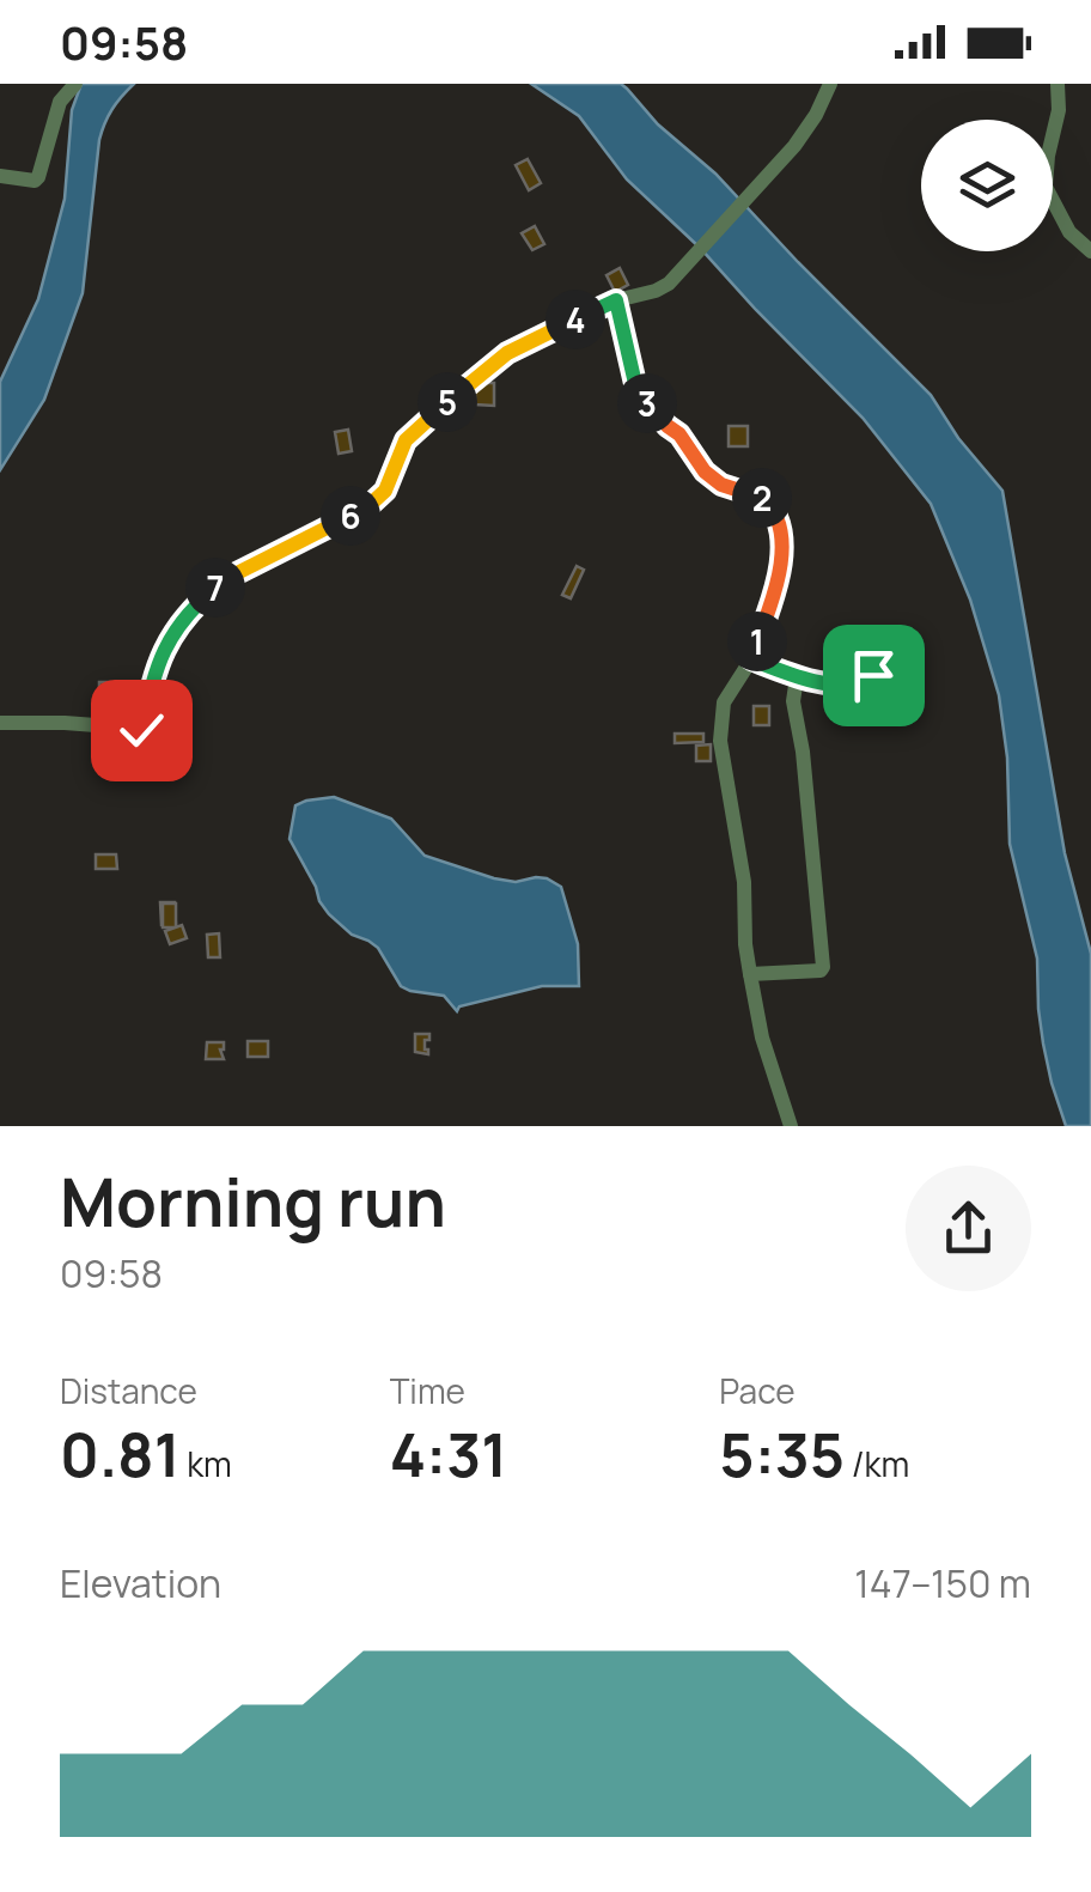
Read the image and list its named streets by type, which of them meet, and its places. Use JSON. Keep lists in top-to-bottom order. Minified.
{"page":{"status":"09:58","pins":["4","5","3","2","6","7","1"],"heading":["Morning run","09:58"],"stats":[["Distance","0.81 km"],["Time","4:31"],["Pace","5:35 /km"]],"chart":["Elevation","147–150 m"]}}
